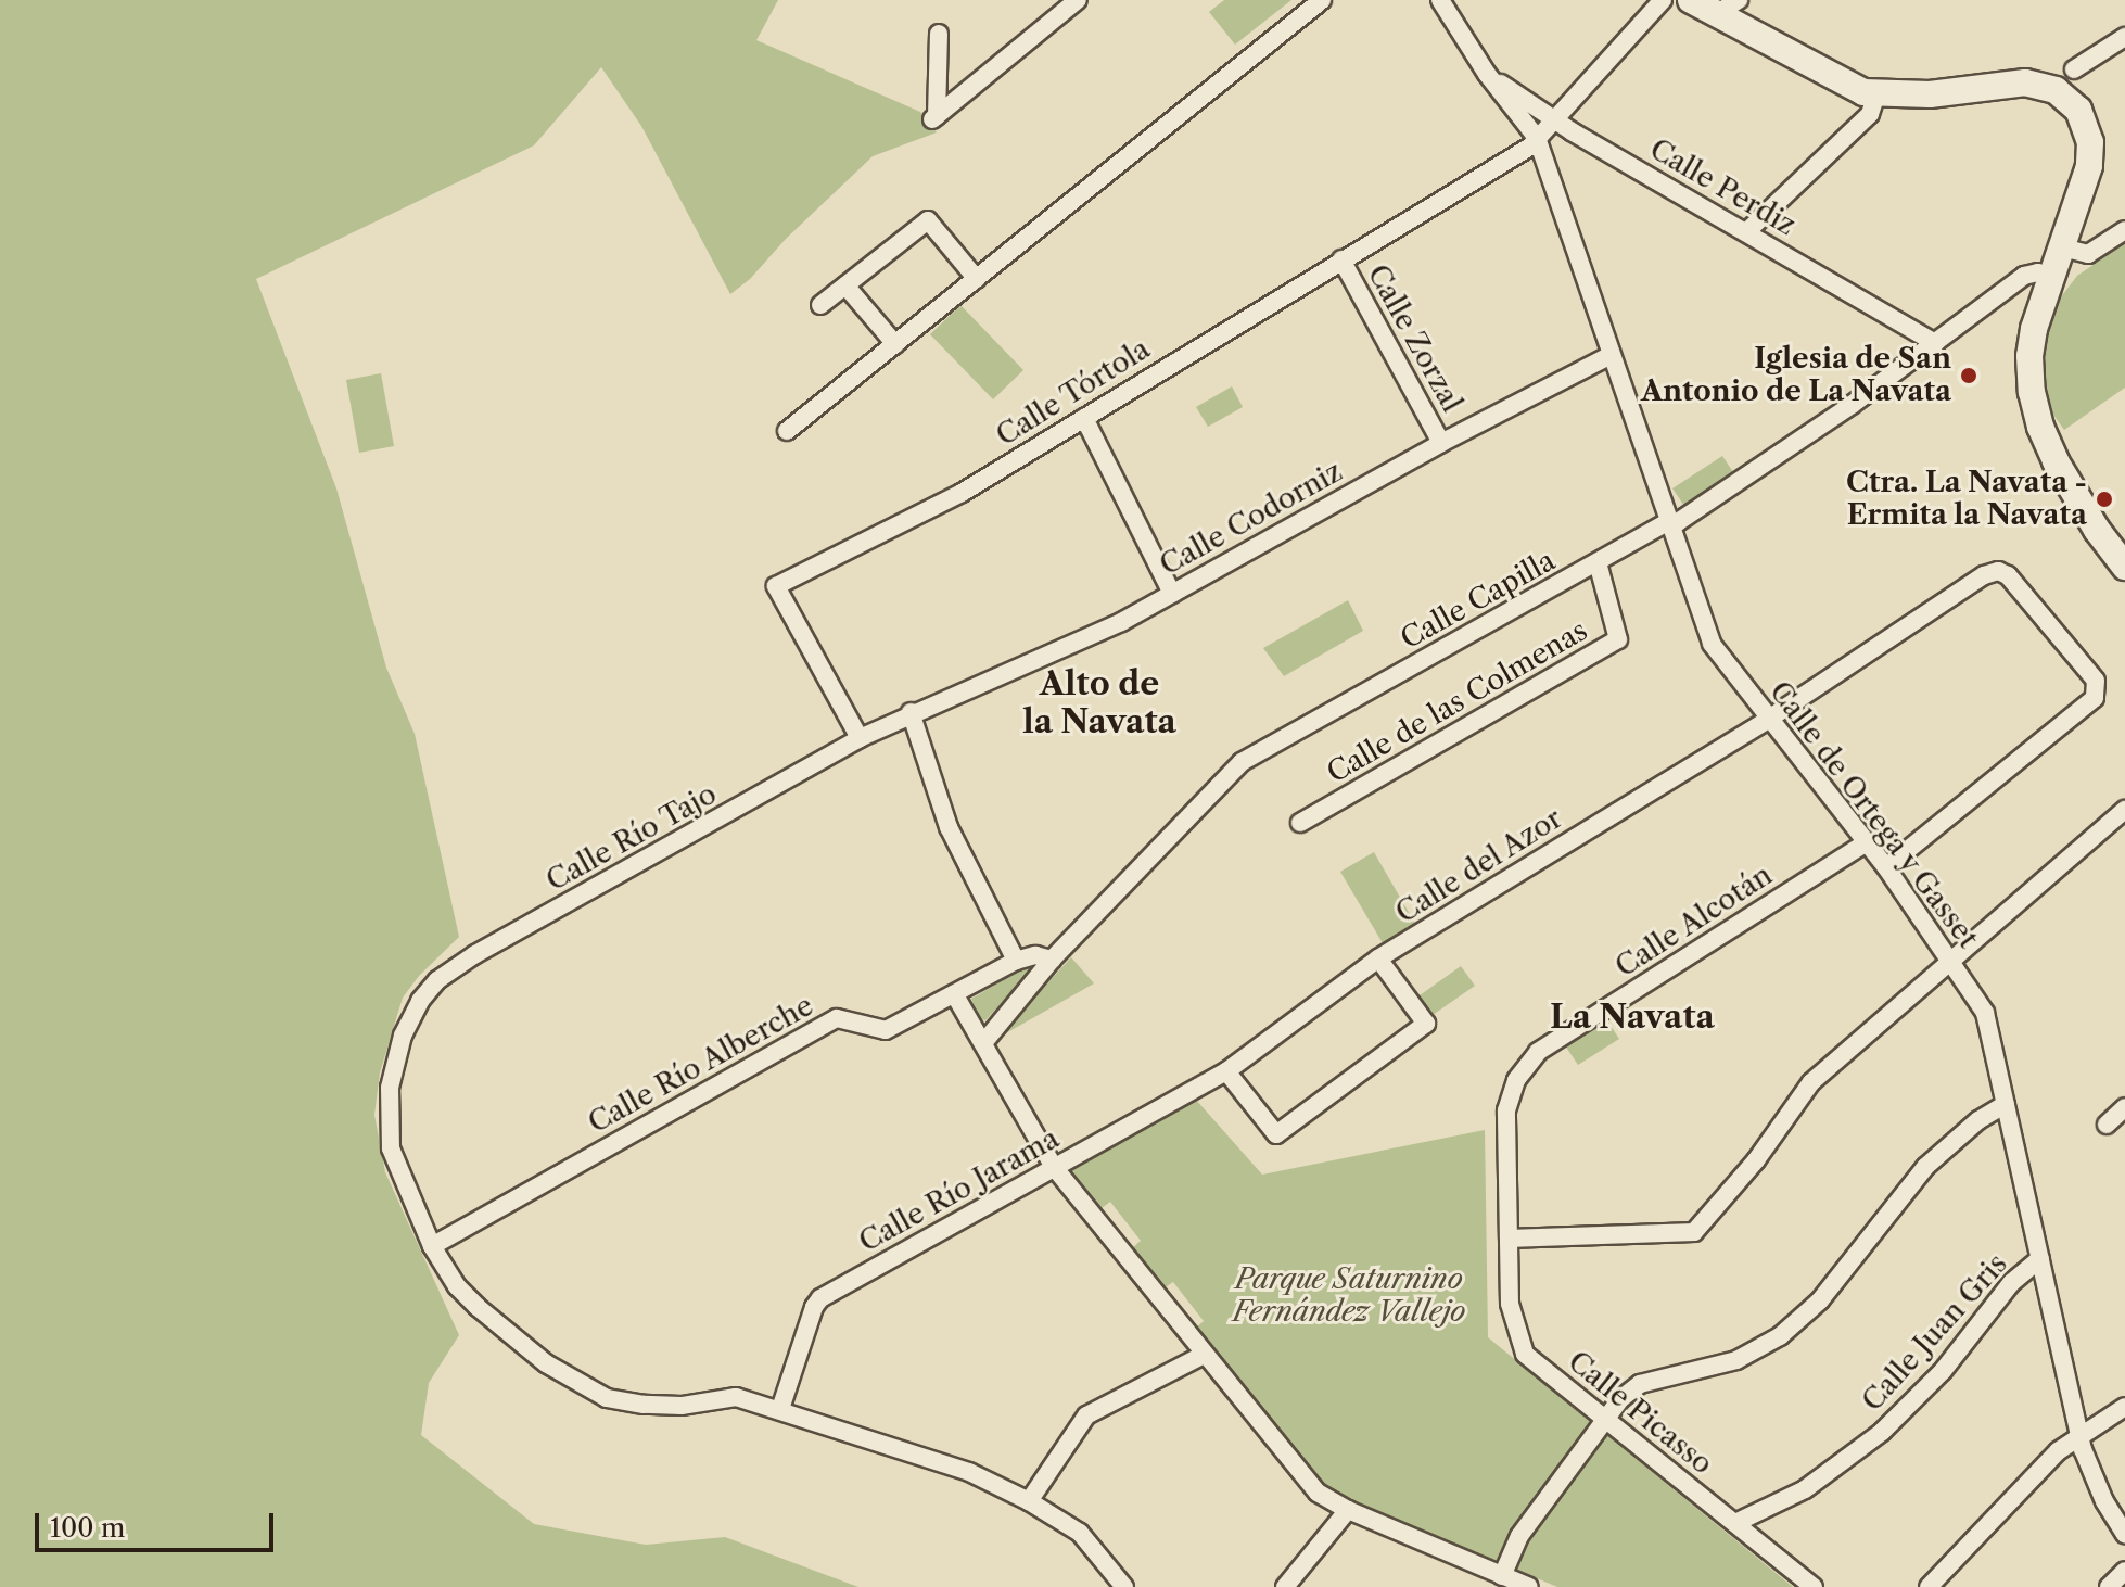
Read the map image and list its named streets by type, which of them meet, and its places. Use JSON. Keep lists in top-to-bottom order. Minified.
{"streets":{"street":["Calle Perdiz","Calle Zorzal","Calle Tórtola","Calle Codorniz","Calle Capilla","Calle de las Colmenas","Calle de Ortega y Gasset","Calle Río Tajo","Calle del Azor","Calle Alcotán","Calle Río Alberche","Calle Río Jarama","Calle Juan Gris","Calle Picasso"]},"crossings":[["Calle Perdiz","Calle Tórtola"],["Calle Perdiz","Calle Capilla"],["Calle Perdiz","Calle de Ortega y Gasset"],["Calle Zorzal","Calle Tórtola"],["Calle Zorzal","Calle Codorniz"],["Calle Tórtola","Calle de Ortega y Gasset"],["Calle Tórtola","Calle Río Tajo"],["Calle Codorniz","Calle de Ortega y Gasset"],["Calle Codorniz","Calle Río Tajo"],["Calle Capilla","Calle de las Colmenas"],["Calle Capilla","Calle de Ortega y Gasset"],["Calle Capilla","Calle Río Alberche"],["Calle de Ortega y Gasset","Calle del Azor"],["Calle de Ortega y Gasset","Calle Alcotán"],["Calle de Ortega y Gasset","Calle Juan Gris"],["Calle Río Tajo","Calle Río Alberche"],["Calle Río Tajo","Calle Río Jarama"],["Calle del Azor","Calle Río Jarama"],["Calle Alcotán","Calle Picasso"],["Calle Juan Gris","Calle Picasso"]],"districts":["Alto de la Navata","La Navata"],"parks":["Parque Saturnino Fernández Vallejo"],"places":["Iglesia de San Antonio de La Navata","Ctra. La Navata - Ermita la Navata"],"scale_bar":"100 m"}
